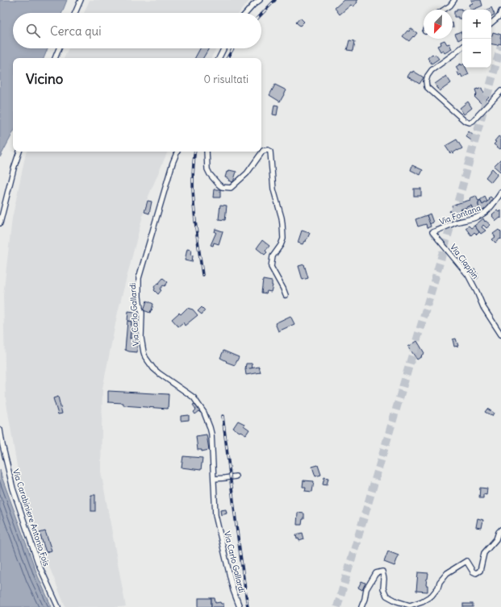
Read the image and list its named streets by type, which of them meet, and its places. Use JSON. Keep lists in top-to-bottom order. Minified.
{"streets":{"street":["Via Fontana","Via Ciappin","Via Carlo Gallardi","Via Carabiniere Antonio Fois"]},"crossings":[["Via Fontana","Via Ciappin"]],"north":"bottom left","page":{"map_buttons":["+","−"],"search":"Cerca qui","heading":["Vicino","0 risultati"]}}
